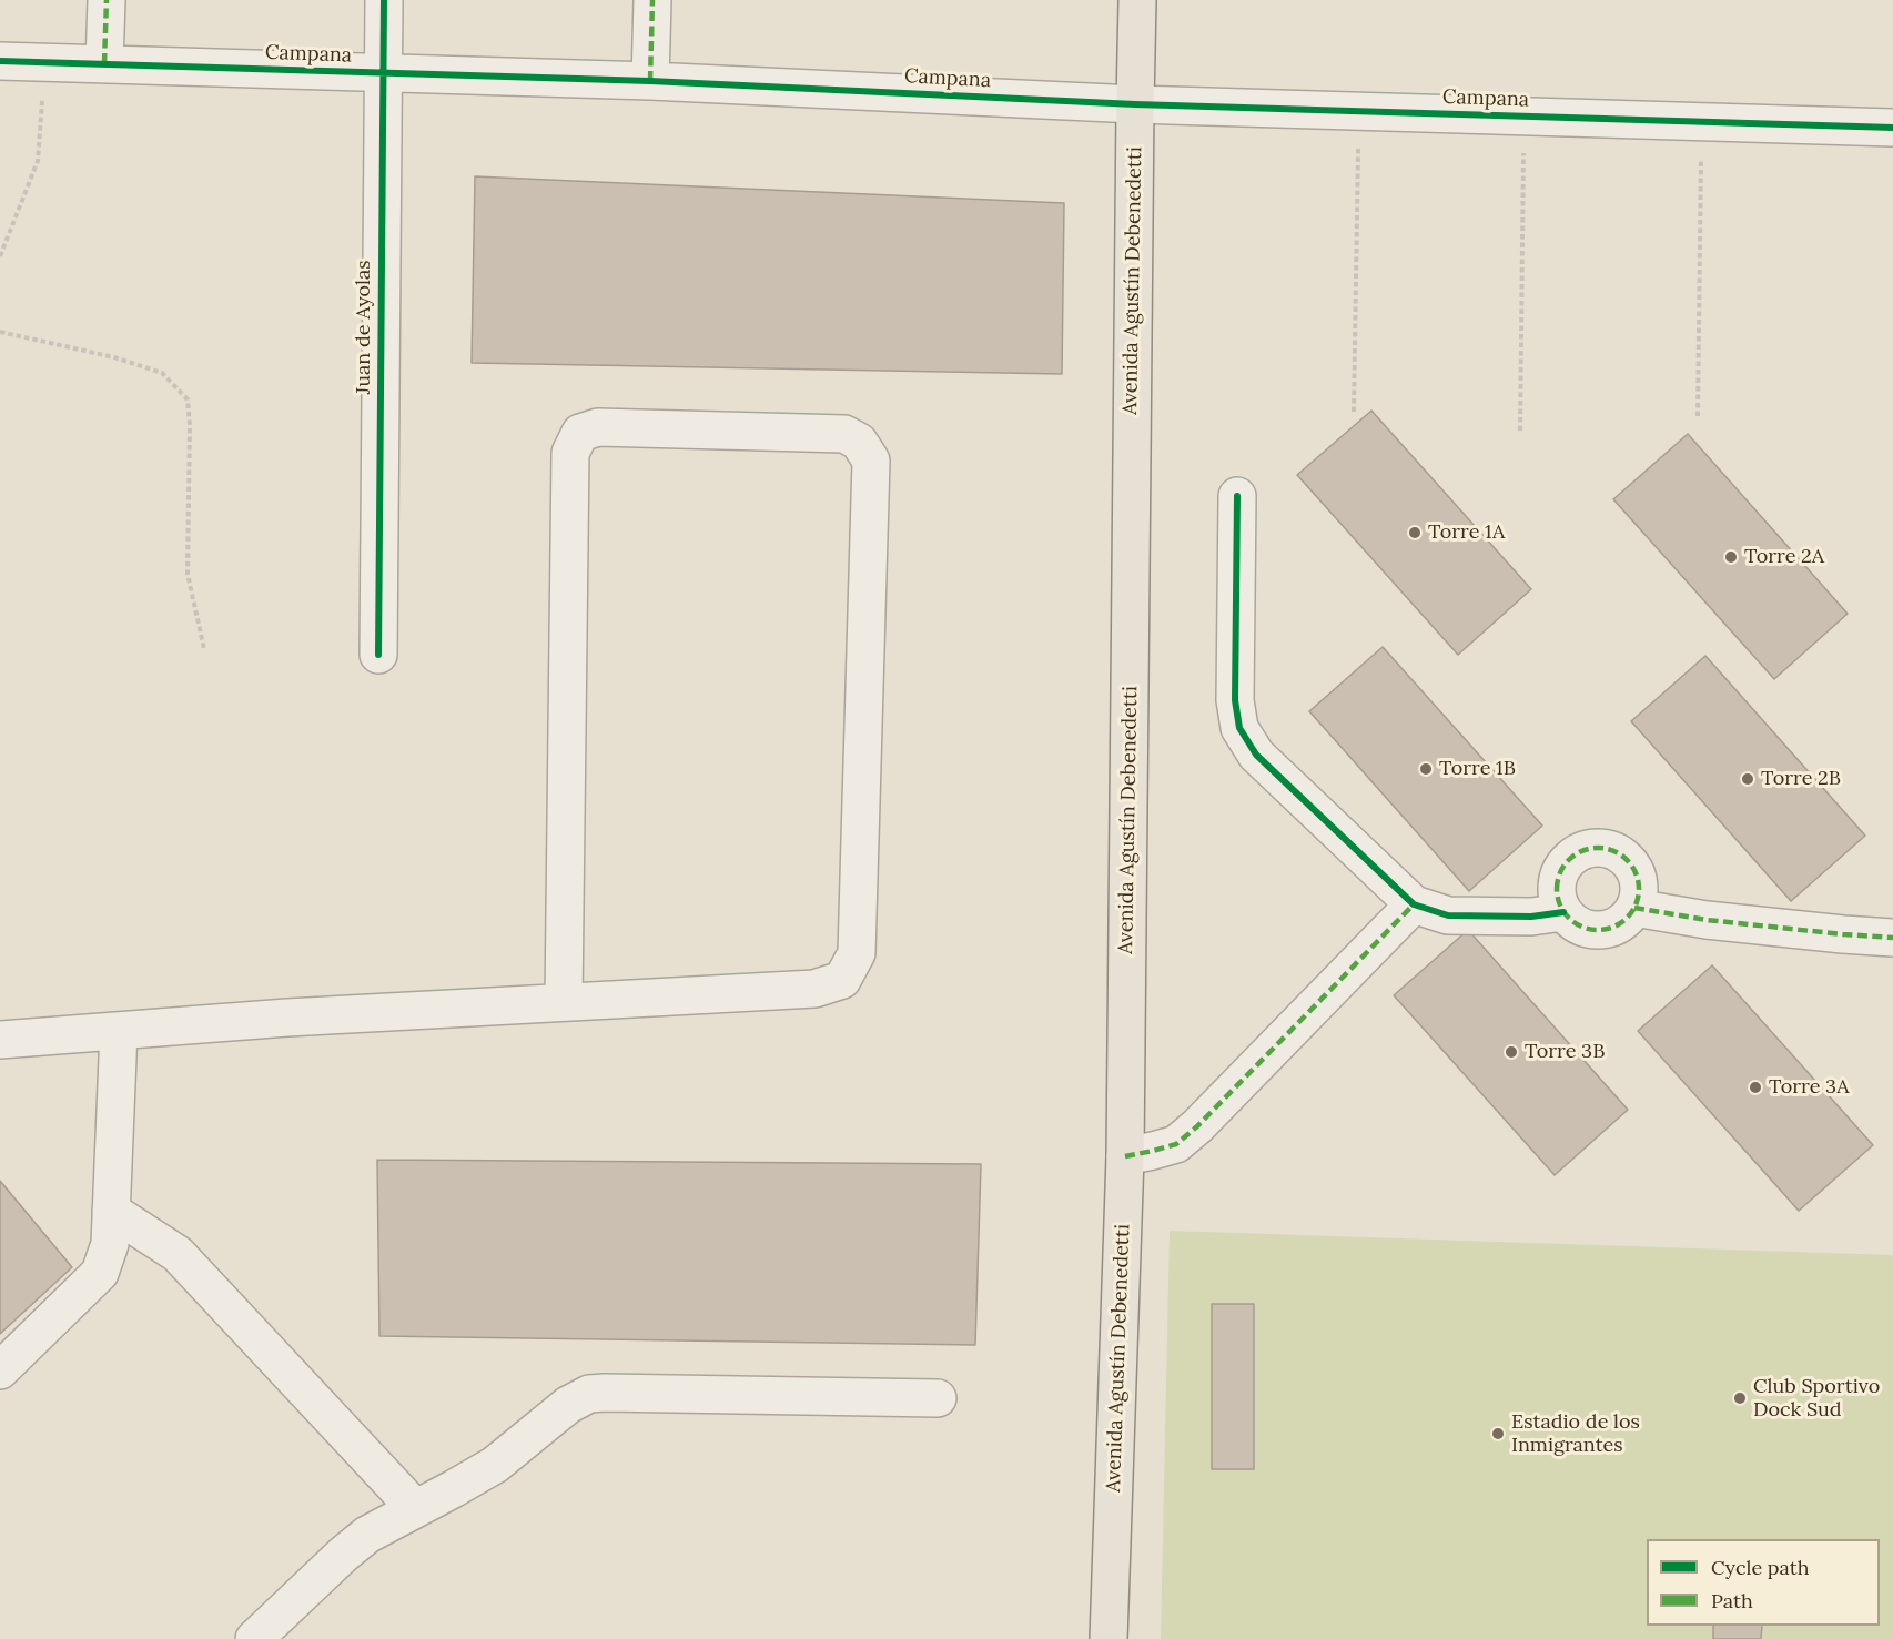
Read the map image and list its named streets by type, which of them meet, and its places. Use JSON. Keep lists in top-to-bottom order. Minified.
{"streets":{"main road":["Avenida Agustín Debenedetti"],"street":["Campana","Juan de Ayolas"]},"crossings":[["Campana","Avenida Agustín Debenedetti"],["Campana","Juan de Ayolas"]],"places":["Torre 1A","Torre 2A","Torre 1B","Torre 2B","Torre 3B","Torre 3A","Club Sportivo Dock Sud","Estadio de los Inmigrantes"],"legend":["Cycle path","Path"]}
